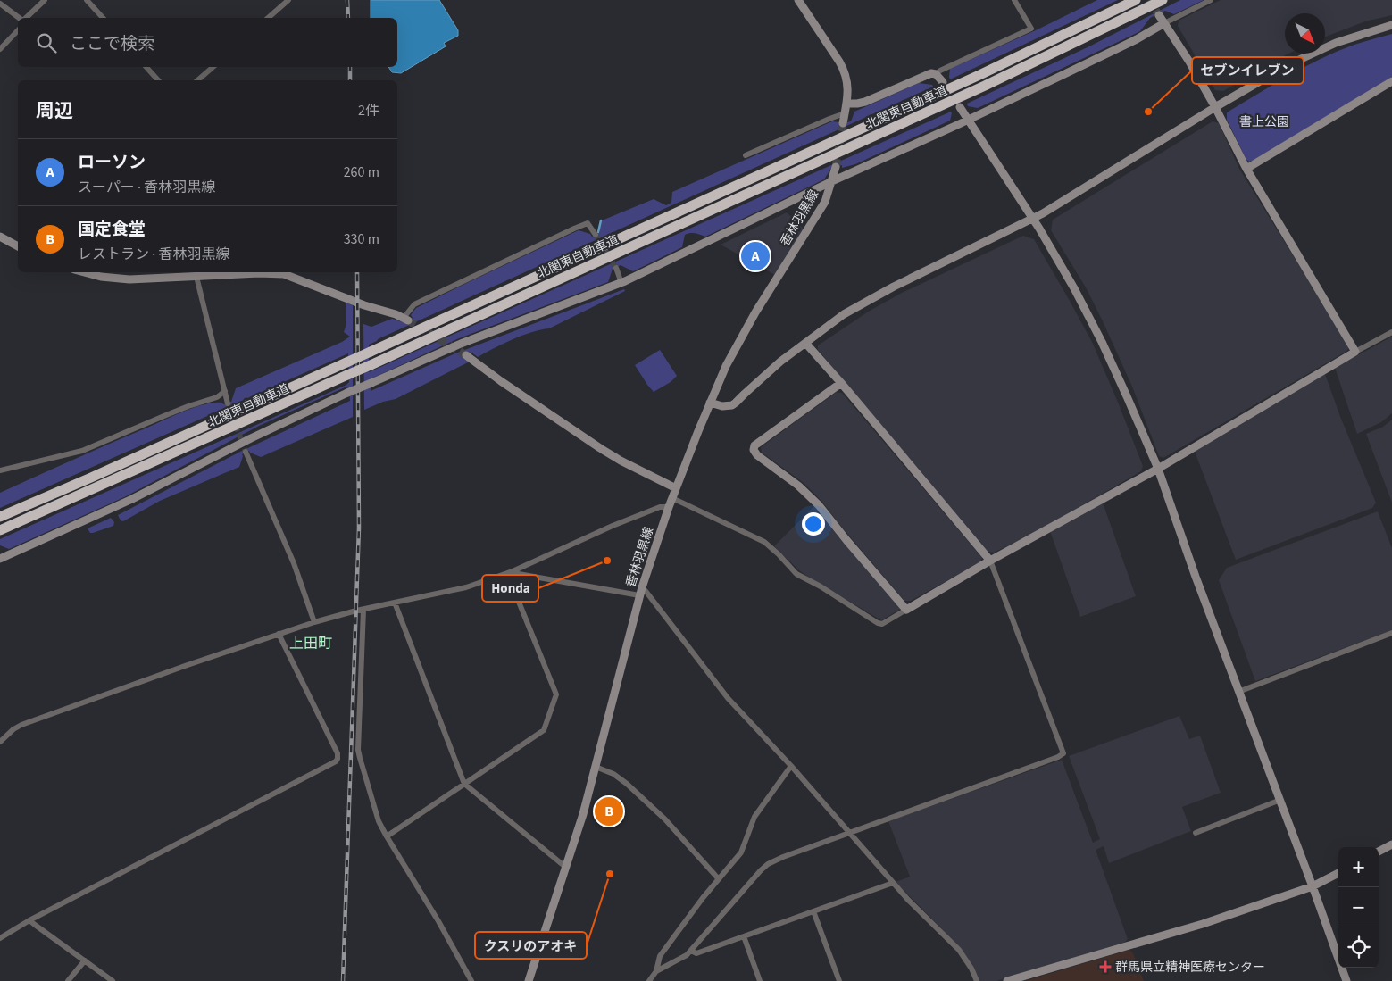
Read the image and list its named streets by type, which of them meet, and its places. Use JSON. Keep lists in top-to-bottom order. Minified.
{"streets":{"highway":["北関東自動車道"],"street":["香林羽黒線"]},"districts":["上田町"],"parks":["書上公園"],"places":{"other":["セブンイレブン","Honda","クスリのアオキ"],"health":["群馬県立精神医療センター"]},"north":"bottom right","page":{"search":"ここで検索","heading":["周辺","2件"],"list":[{"mark":"A","name":"ローソン","note":"スーパー · 香林羽黒線","value":"260 m"},{"mark":"B","name":"国定食堂","note":"レストラン · 香林羽黒線","value":"330 m"}],"pins":["A","B"],"map_buttons":["+","−"]}}
